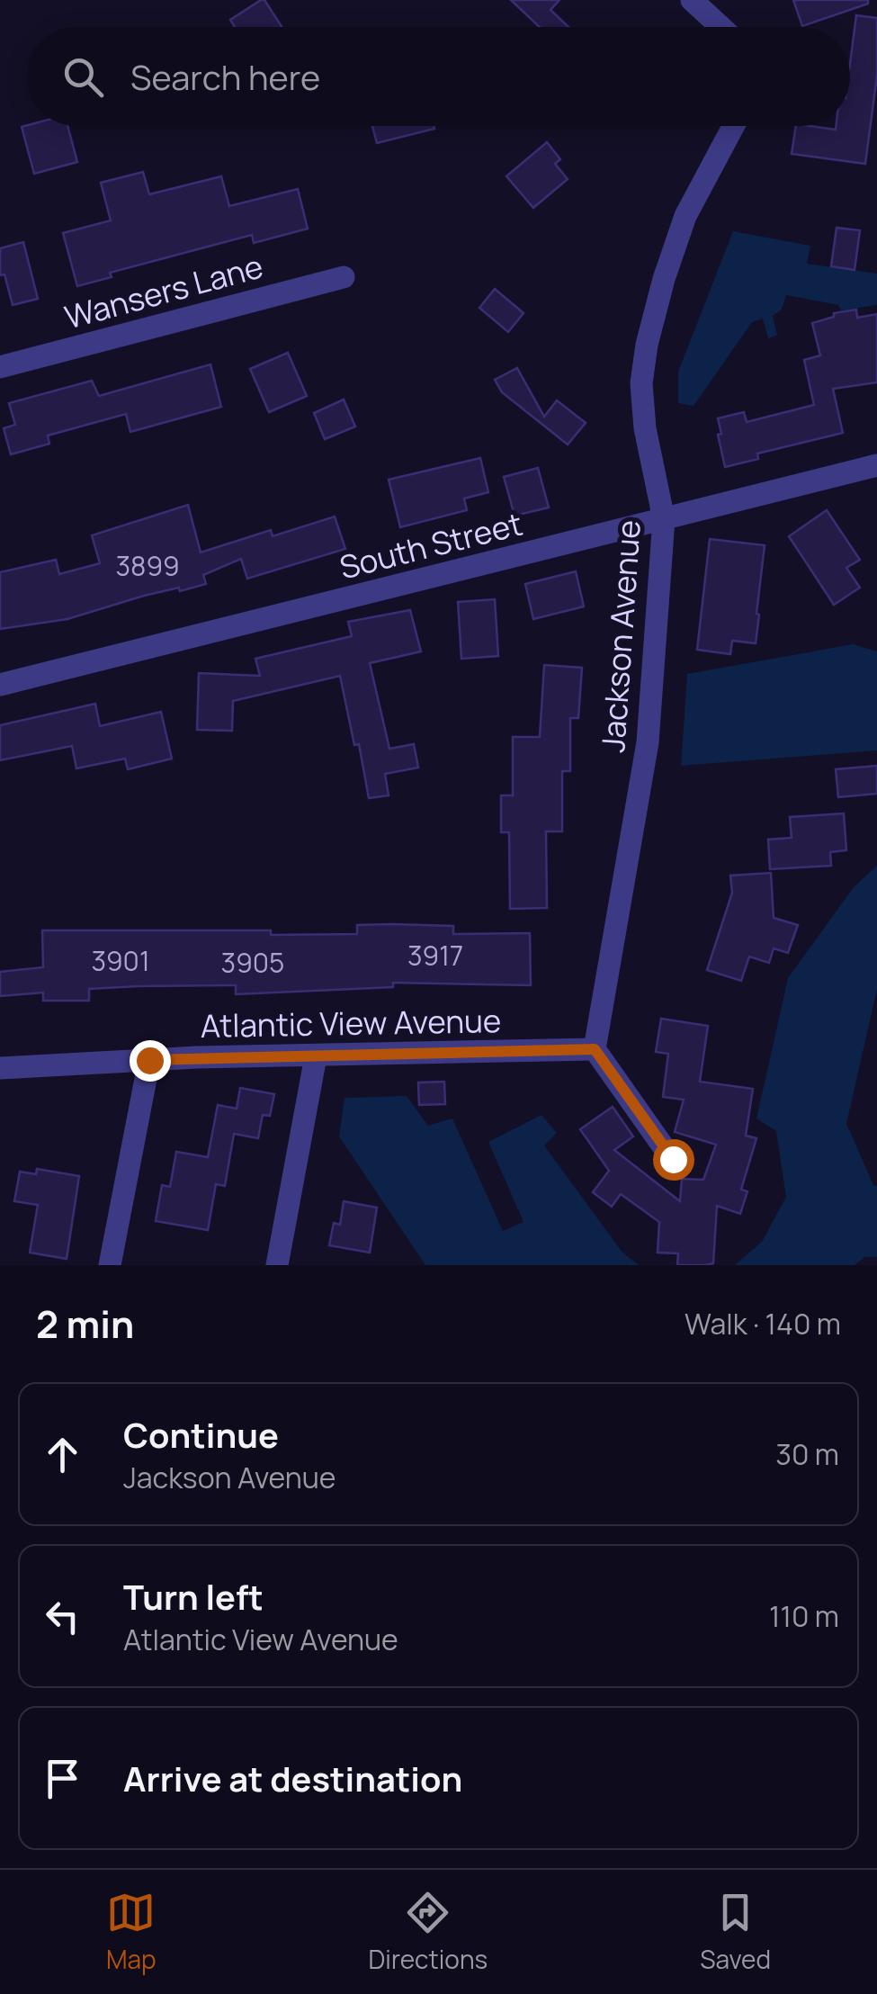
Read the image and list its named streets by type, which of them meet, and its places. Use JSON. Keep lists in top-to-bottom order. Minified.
{"streets":{"street":["Wansers Lane","South Street","Jackson Avenue","Atlantic View Avenue"]},"crossings":[["South Street","Jackson Avenue"],["Jackson Avenue","Atlantic View Avenue"]],"house_numbers":["3899","3917","3901","3905"],"page":{"search":"Search here","heading":["2 min","Walk · 140 m"],"list":[["Continue","Jackson Avenue","30 m"],["Turn left","Atlantic View Avenue","110 m"],"Arrive at destination"],"nav":["Map","Directions","Saved"]}}
